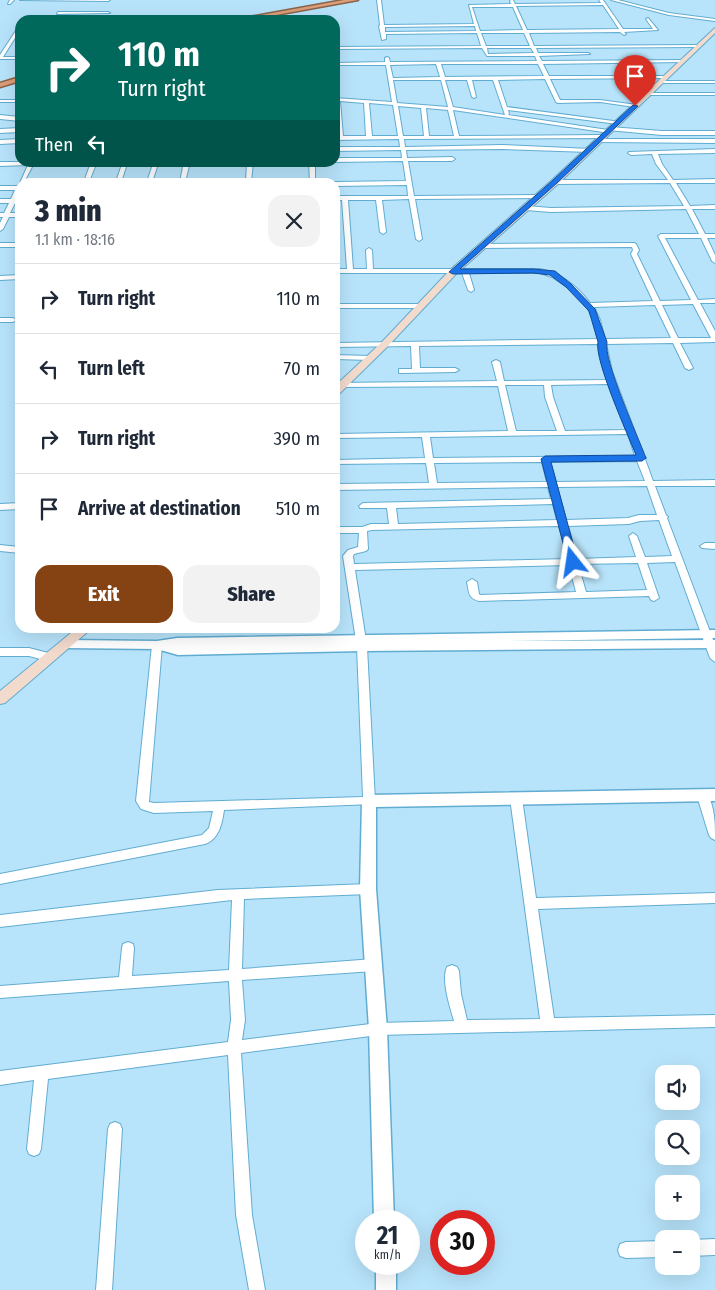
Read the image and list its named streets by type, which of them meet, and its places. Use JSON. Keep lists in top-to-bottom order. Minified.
{"page":{"turn":["110 m","Turn right"],"then":"Then","heading":["3 min","1.1 km · 18:16"],"list":[{"name":"Turn right","value":"110 m"},{"name":"Turn left","value":"70 m"},{"name":"Turn right","value":"390 m"},{"name":"Arrive at destination","value":"510 m"}],"buttons":["Exit","Share"],"map_buttons":["+","−"],"speed":"21 km/h","limit":"30"}}
